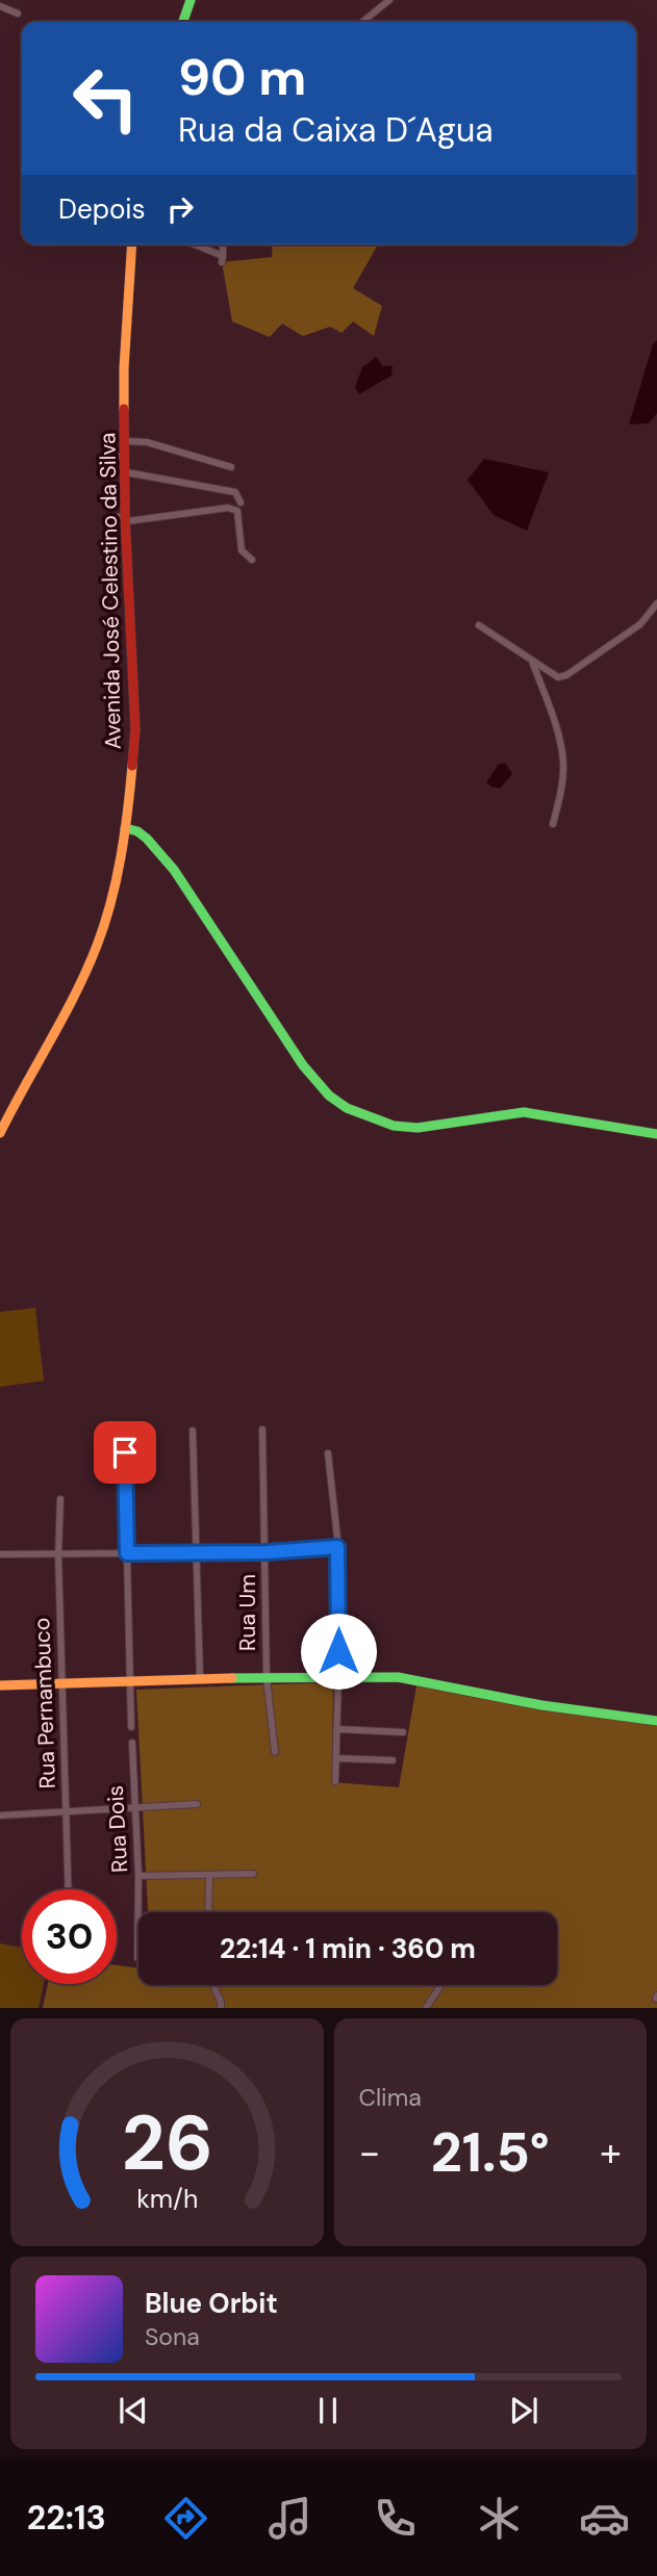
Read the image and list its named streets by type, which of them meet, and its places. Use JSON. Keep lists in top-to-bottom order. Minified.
{"streets":{"street":["Avenida José Celestino da Silva","Rua Um","Rua Pernambuco","Rua Dois"]},"page":{"turn":["90 m","Rua da Caixa D´Agua"],"then":"Depois","limit":"30","trip":"22:14 · 1 min · 360 m","tile":"Clima","heat":["−","21.5°","+"],"song":["Blue Orbit","Sona"],"tabs":"22:13","gauge":["26","km/h"]}}
